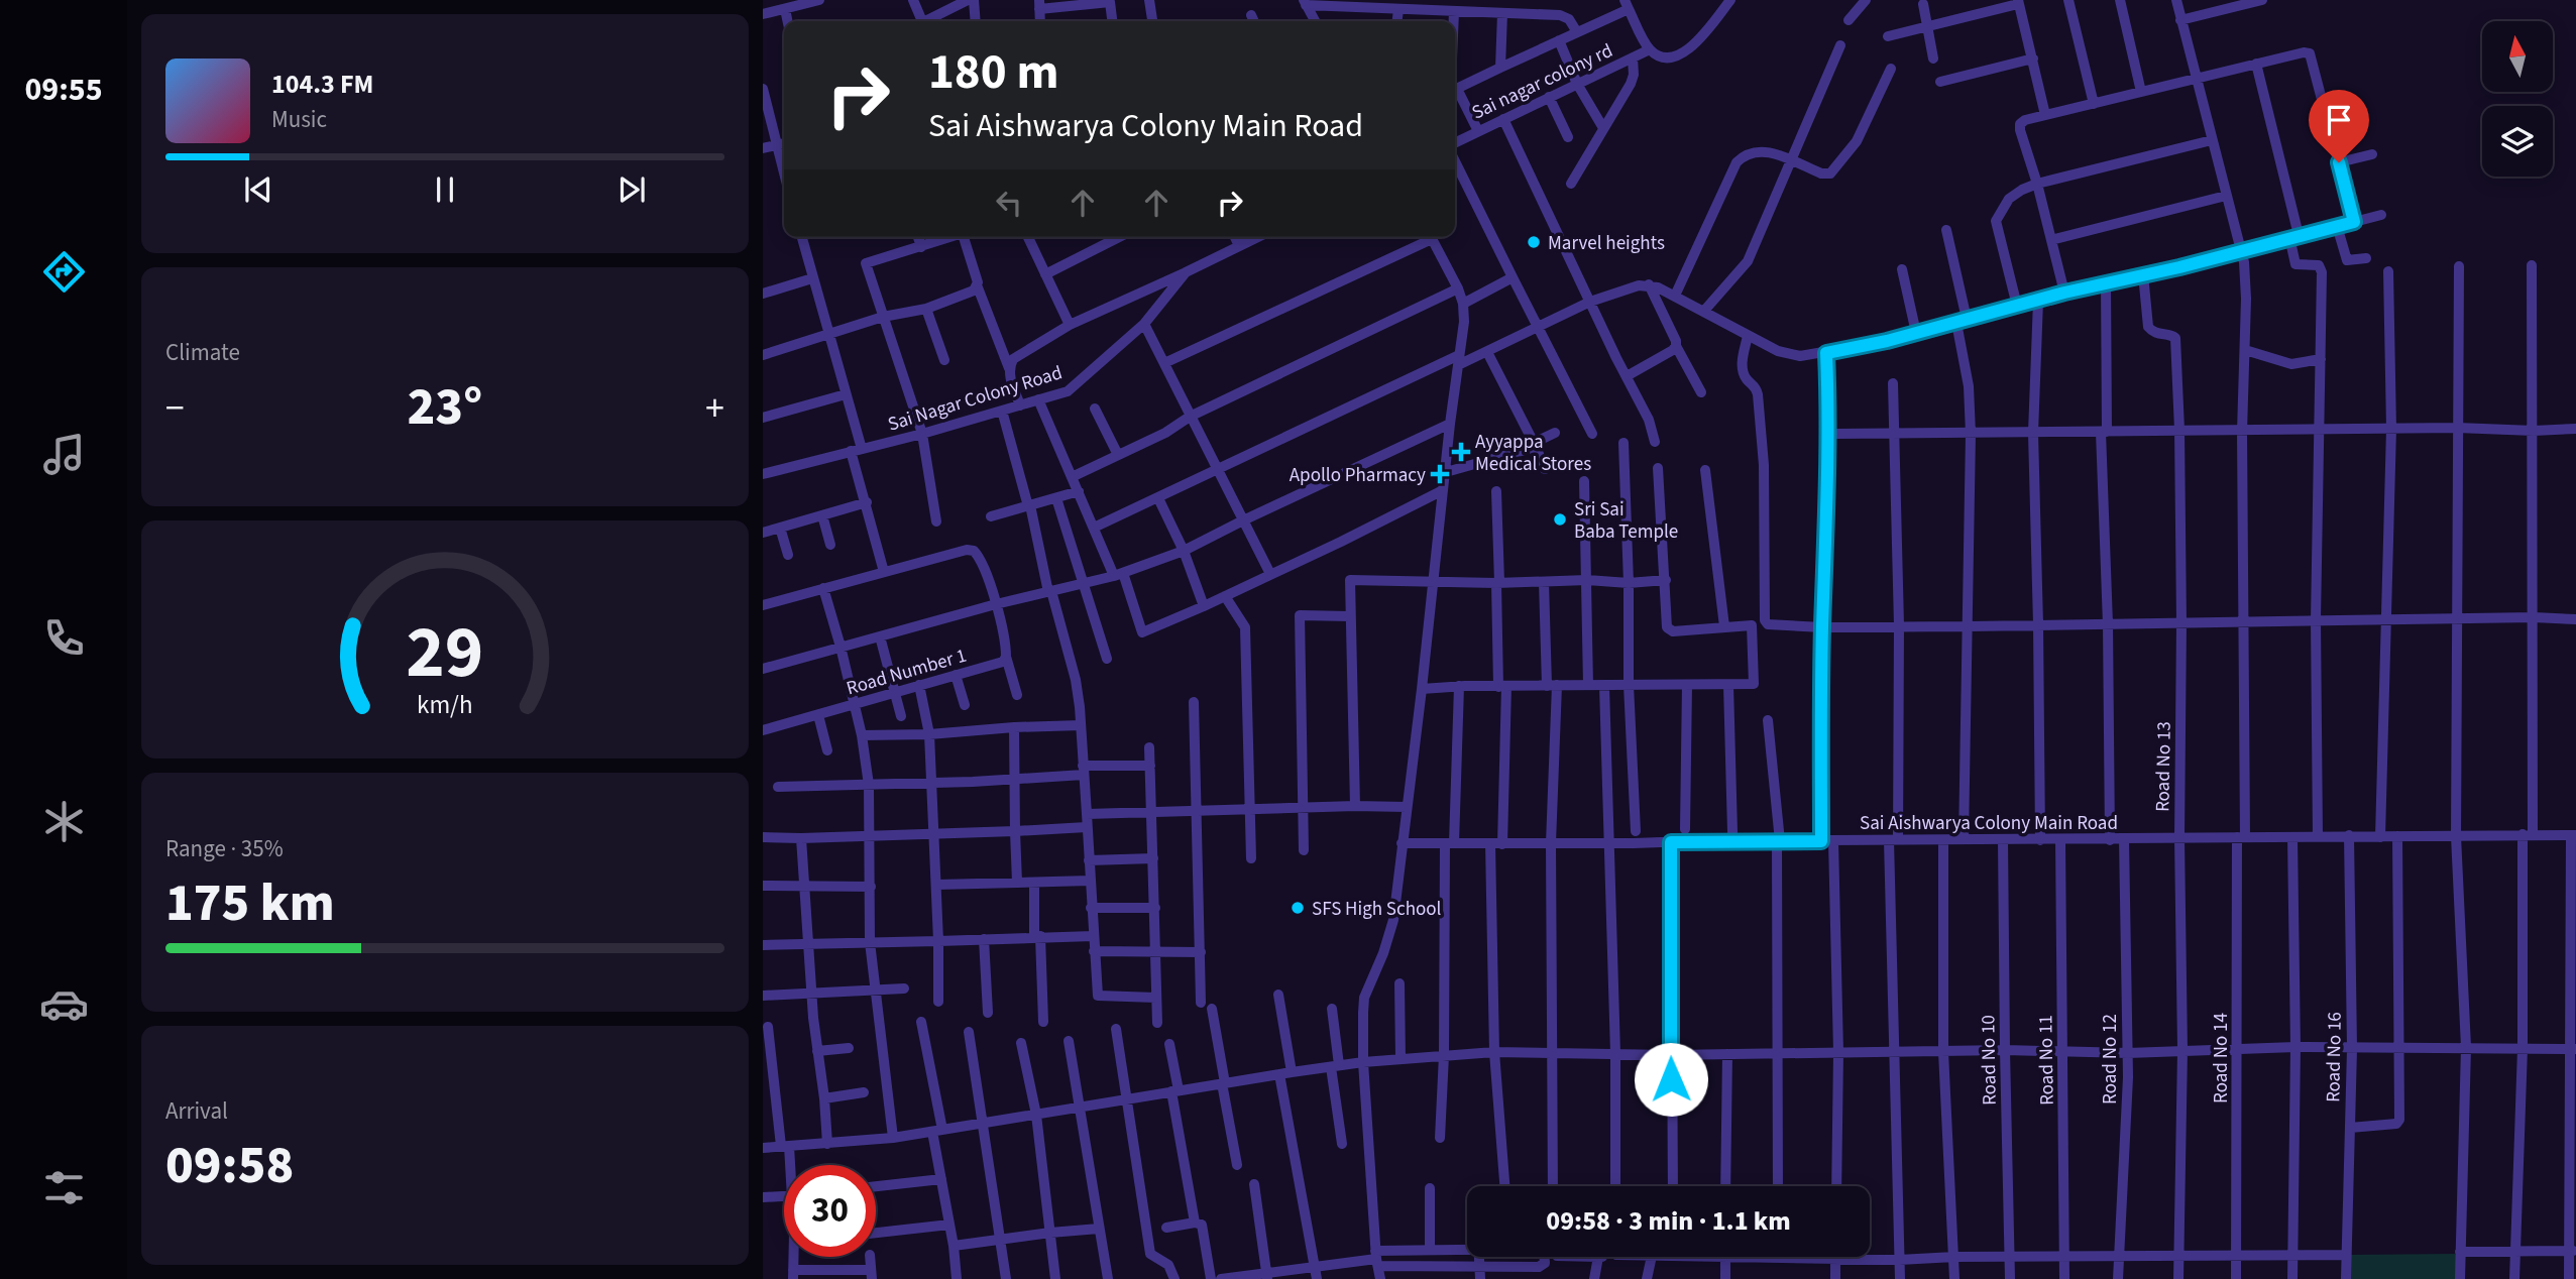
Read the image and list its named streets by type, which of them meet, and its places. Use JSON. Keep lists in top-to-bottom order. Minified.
{"streets":{"street":["Sai nagar colony rd","Sai Nagar Colony Road","Road Number 1","Road No 13","Sai Aishwarya Colony Main Road","Road No 16","Road No 14","Road No 12","Road No 10","Road No 11"]},"crossings":[["Road No 13","Sai Aishwarya Colony Main Road"],["Sai Aishwarya Colony Main Road","Road No 16"],["Sai Aishwarya Colony Main Road","Road No 14"],["Sai Aishwarya Colony Main Road","Road No 12"],["Sai Aishwarya Colony Main Road","Road No 10"],["Sai Aishwarya Colony Main Road","Road No 11"]],"places":{"other":["Marvel heights","Sri Sai Baba Temple","SFS High School"],"health":["Ayyappa Medical Stores","Apollo Pharmacy"]},"north":"top","page":{"tabs":"09:55","turn":["180 m","Sai Aishwarya Colony Main Road"],"song":["104.3 FM","Music"],"tile":["Climate",["Range · 35%","175 km"],["Arrival","09:58"]],"heat":["−","23°","+"],"limit":"30","trip":"09:58 · 3 min · 1.1 km","gauge":["29","km/h"]}}
